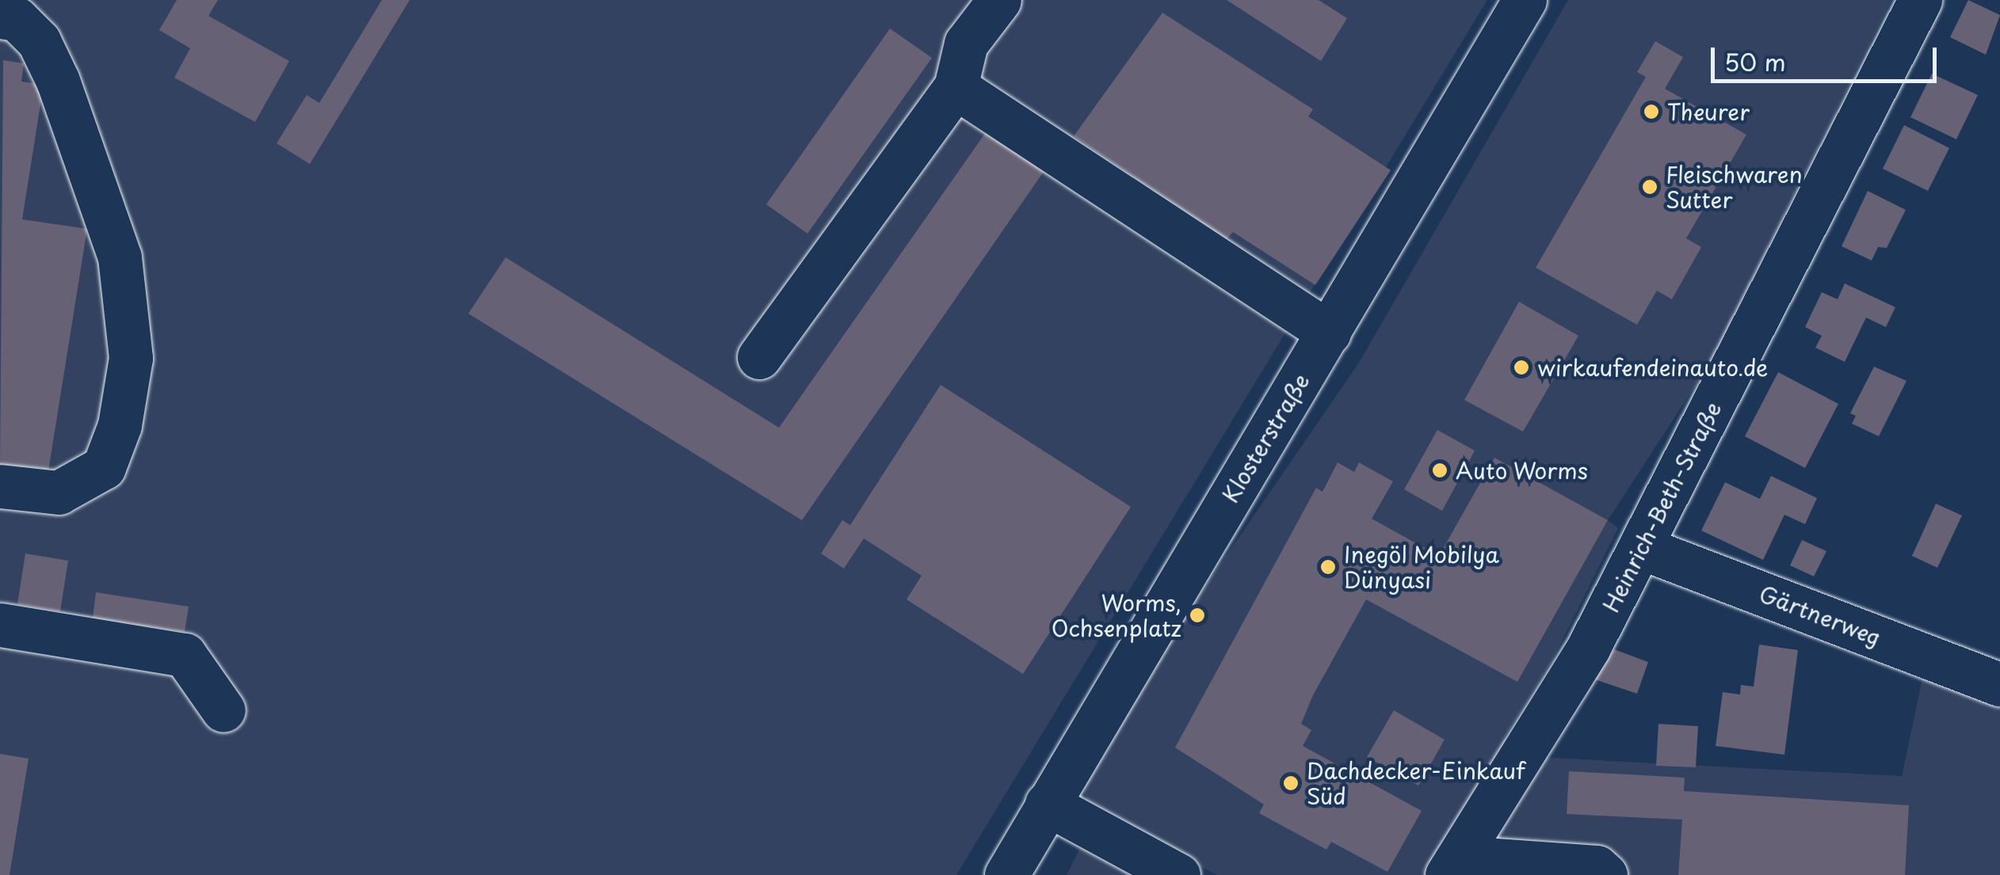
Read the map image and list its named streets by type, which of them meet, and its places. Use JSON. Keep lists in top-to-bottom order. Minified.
{"streets":{"street":["Klosterstraße","Heinrich-Beth-Straße","Gärtnerweg"]},"crossings":[["Heinrich-Beth-Straße","Gärtnerweg"]],"places":["Theurer","Fleischwaren Sutter","wirkaufendeinauto.de","Auto Worms","Inegöl Mobilya Dünyasi","Worms, Ochsenplatz","Dachdecker-Einkauf Süd"],"scale_bar":"50 m"}
